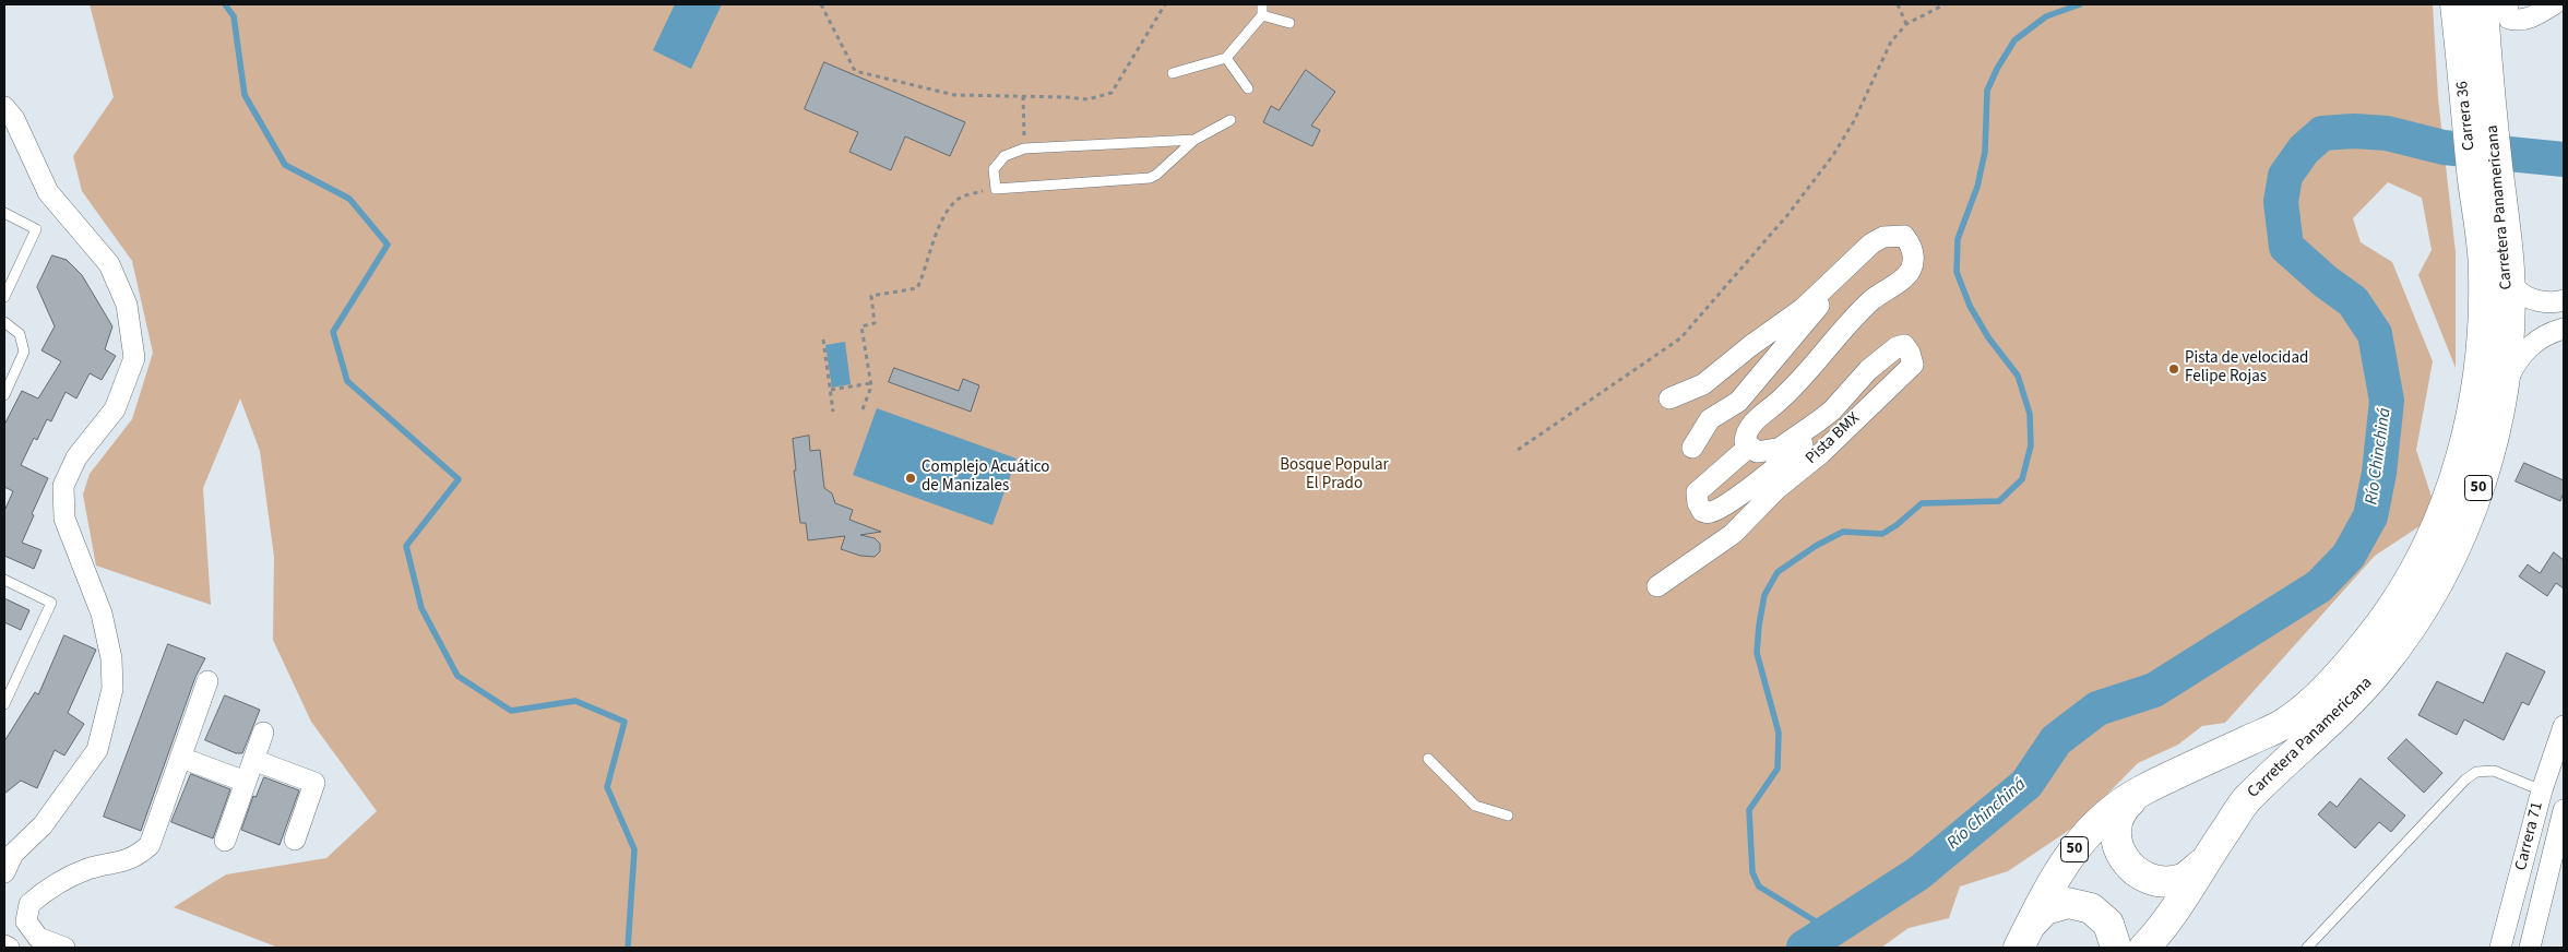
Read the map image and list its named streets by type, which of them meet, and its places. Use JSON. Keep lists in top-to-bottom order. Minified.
{"streets":{"highway":["Carrera 36","Carretera Panamericana","50"],"street":["Pista BMX","Carrera 71"]},"crossings":[["Carrera 36","Carretera Panamericana"],["Carrera 36","50"]],"water":["Río Chinchiná"],"parks":["Bosque Popular El Prado"],"places":["Pista de velocidad Felipe Rojas","Complejo Acuático de Manizales"]}
